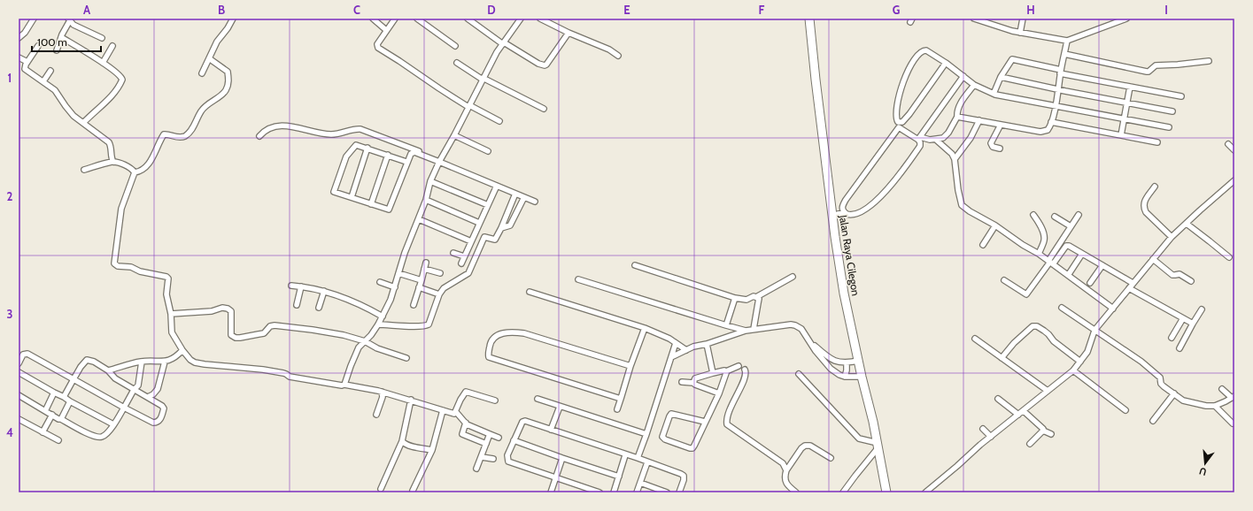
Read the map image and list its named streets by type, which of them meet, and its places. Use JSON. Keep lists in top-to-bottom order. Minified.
{"streets":{"highway":["Jalan Raya Cilegon"]},"scale_bar":"100 m","north":"bottom","grid":{"columns":["A","B","C","D","E","F","G","H","I"],"rows":["1","2","3","4"]}}
